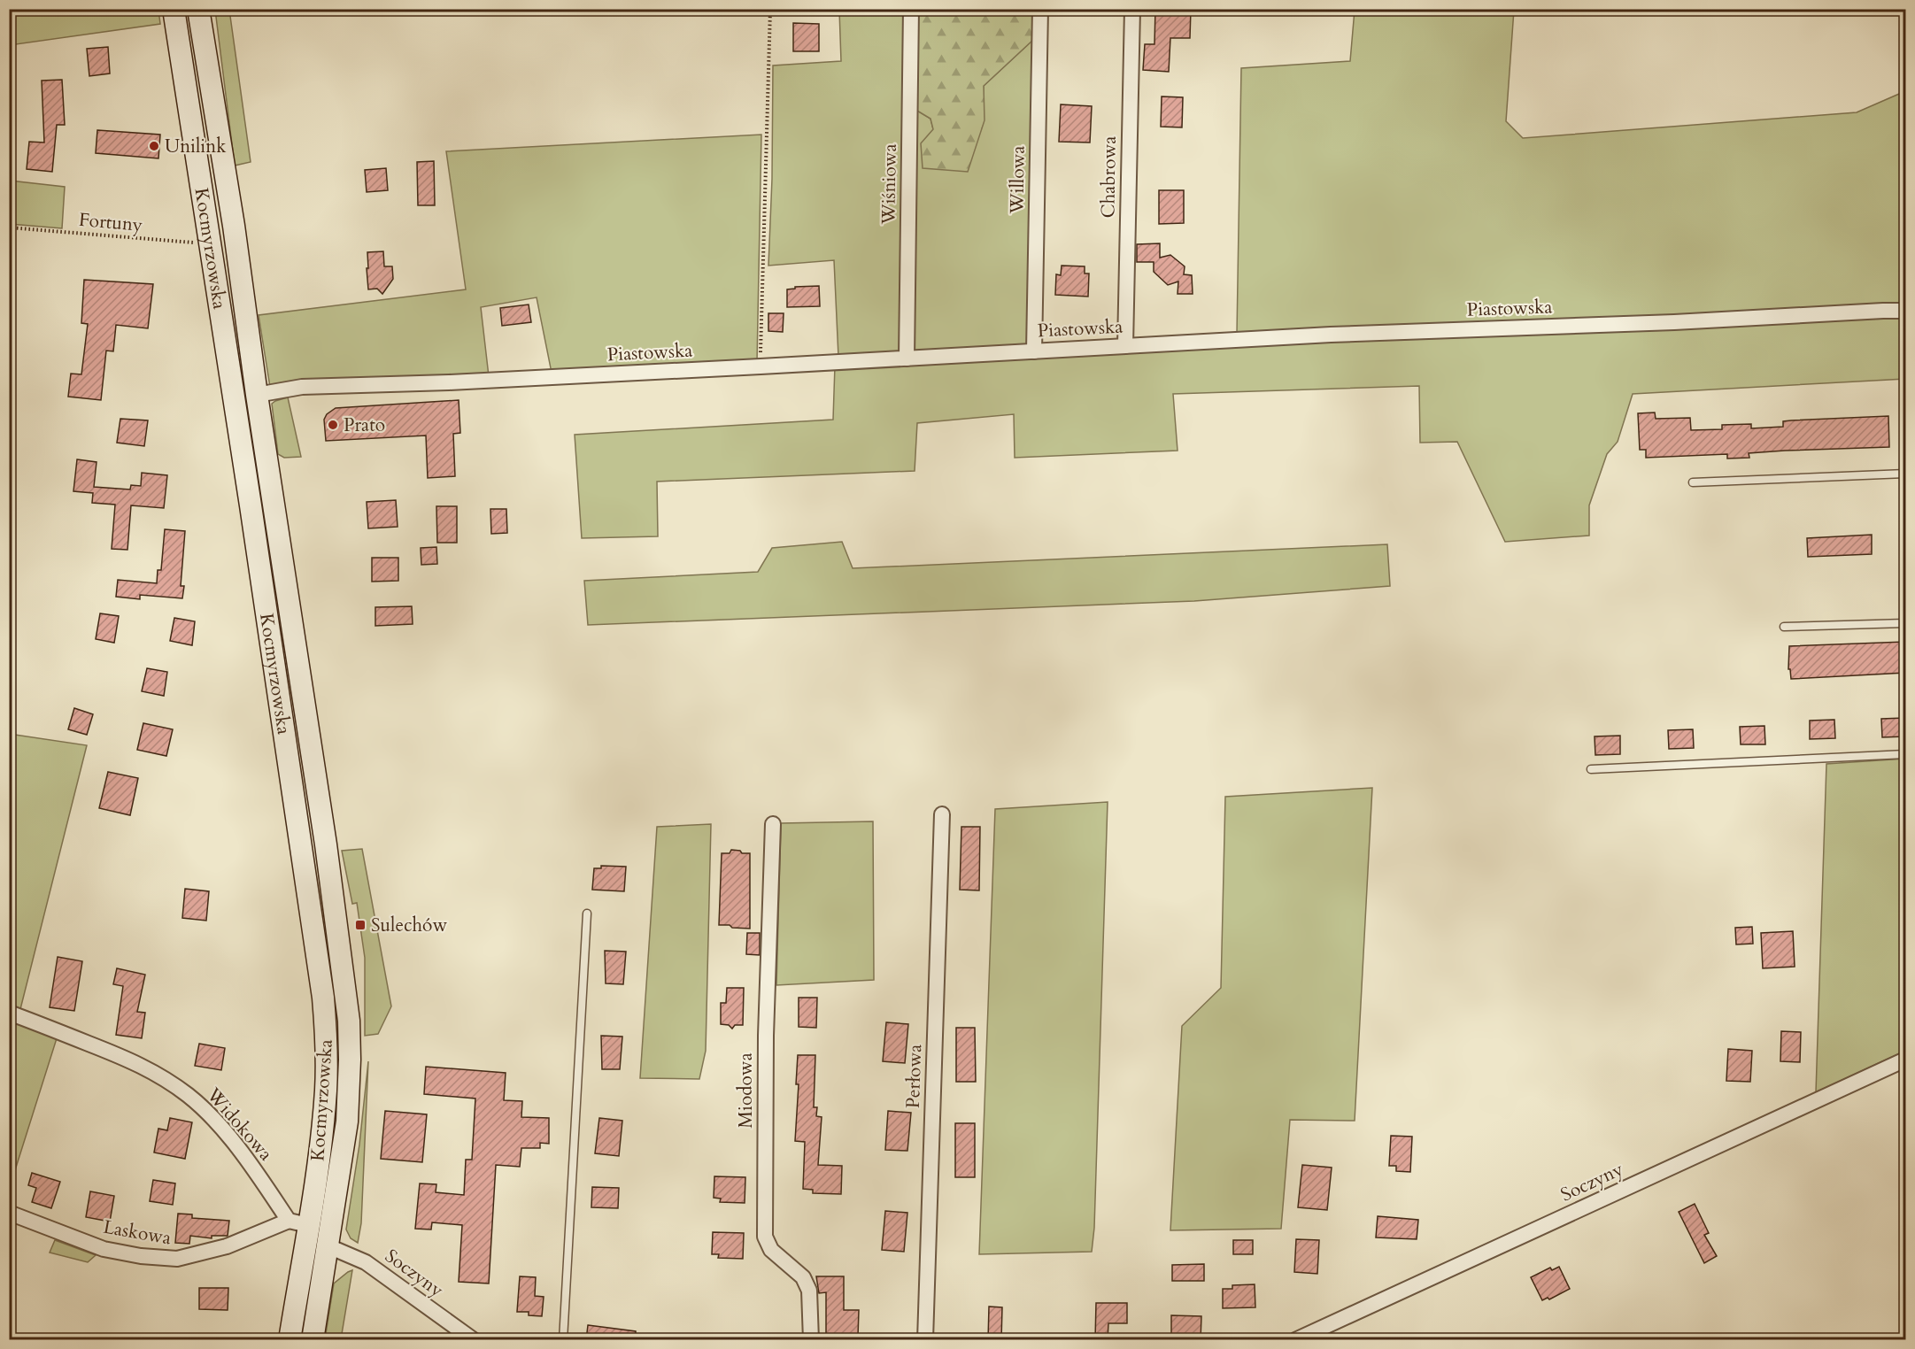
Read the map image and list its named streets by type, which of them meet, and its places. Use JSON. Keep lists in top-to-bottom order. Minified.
{"streets":{"main road":["Kocmyrzowska"],"street":["Chabrowa","Willowa","Wiśniowa","Piastowska","Perłowa","Miodowa","Widokowa","Soczyny","Laskowa"],"path":["Fortuny"]},"crossings":[["Chabrowa","Piastowska"],["Willowa","Piastowska"],["Wiśniowa","Piastowska"],["Fortuny","Kocmyrzowska"],["Kocmyrzowska","Piastowska"],["Kocmyrzowska","Widokowa"],["Kocmyrzowska","Soczyny"],["Kocmyrzowska","Laskowa"],["Widokowa","Laskowa"]],"places":{"other":["Unilink","Prato"],"transit":["Sulechów"]}}
